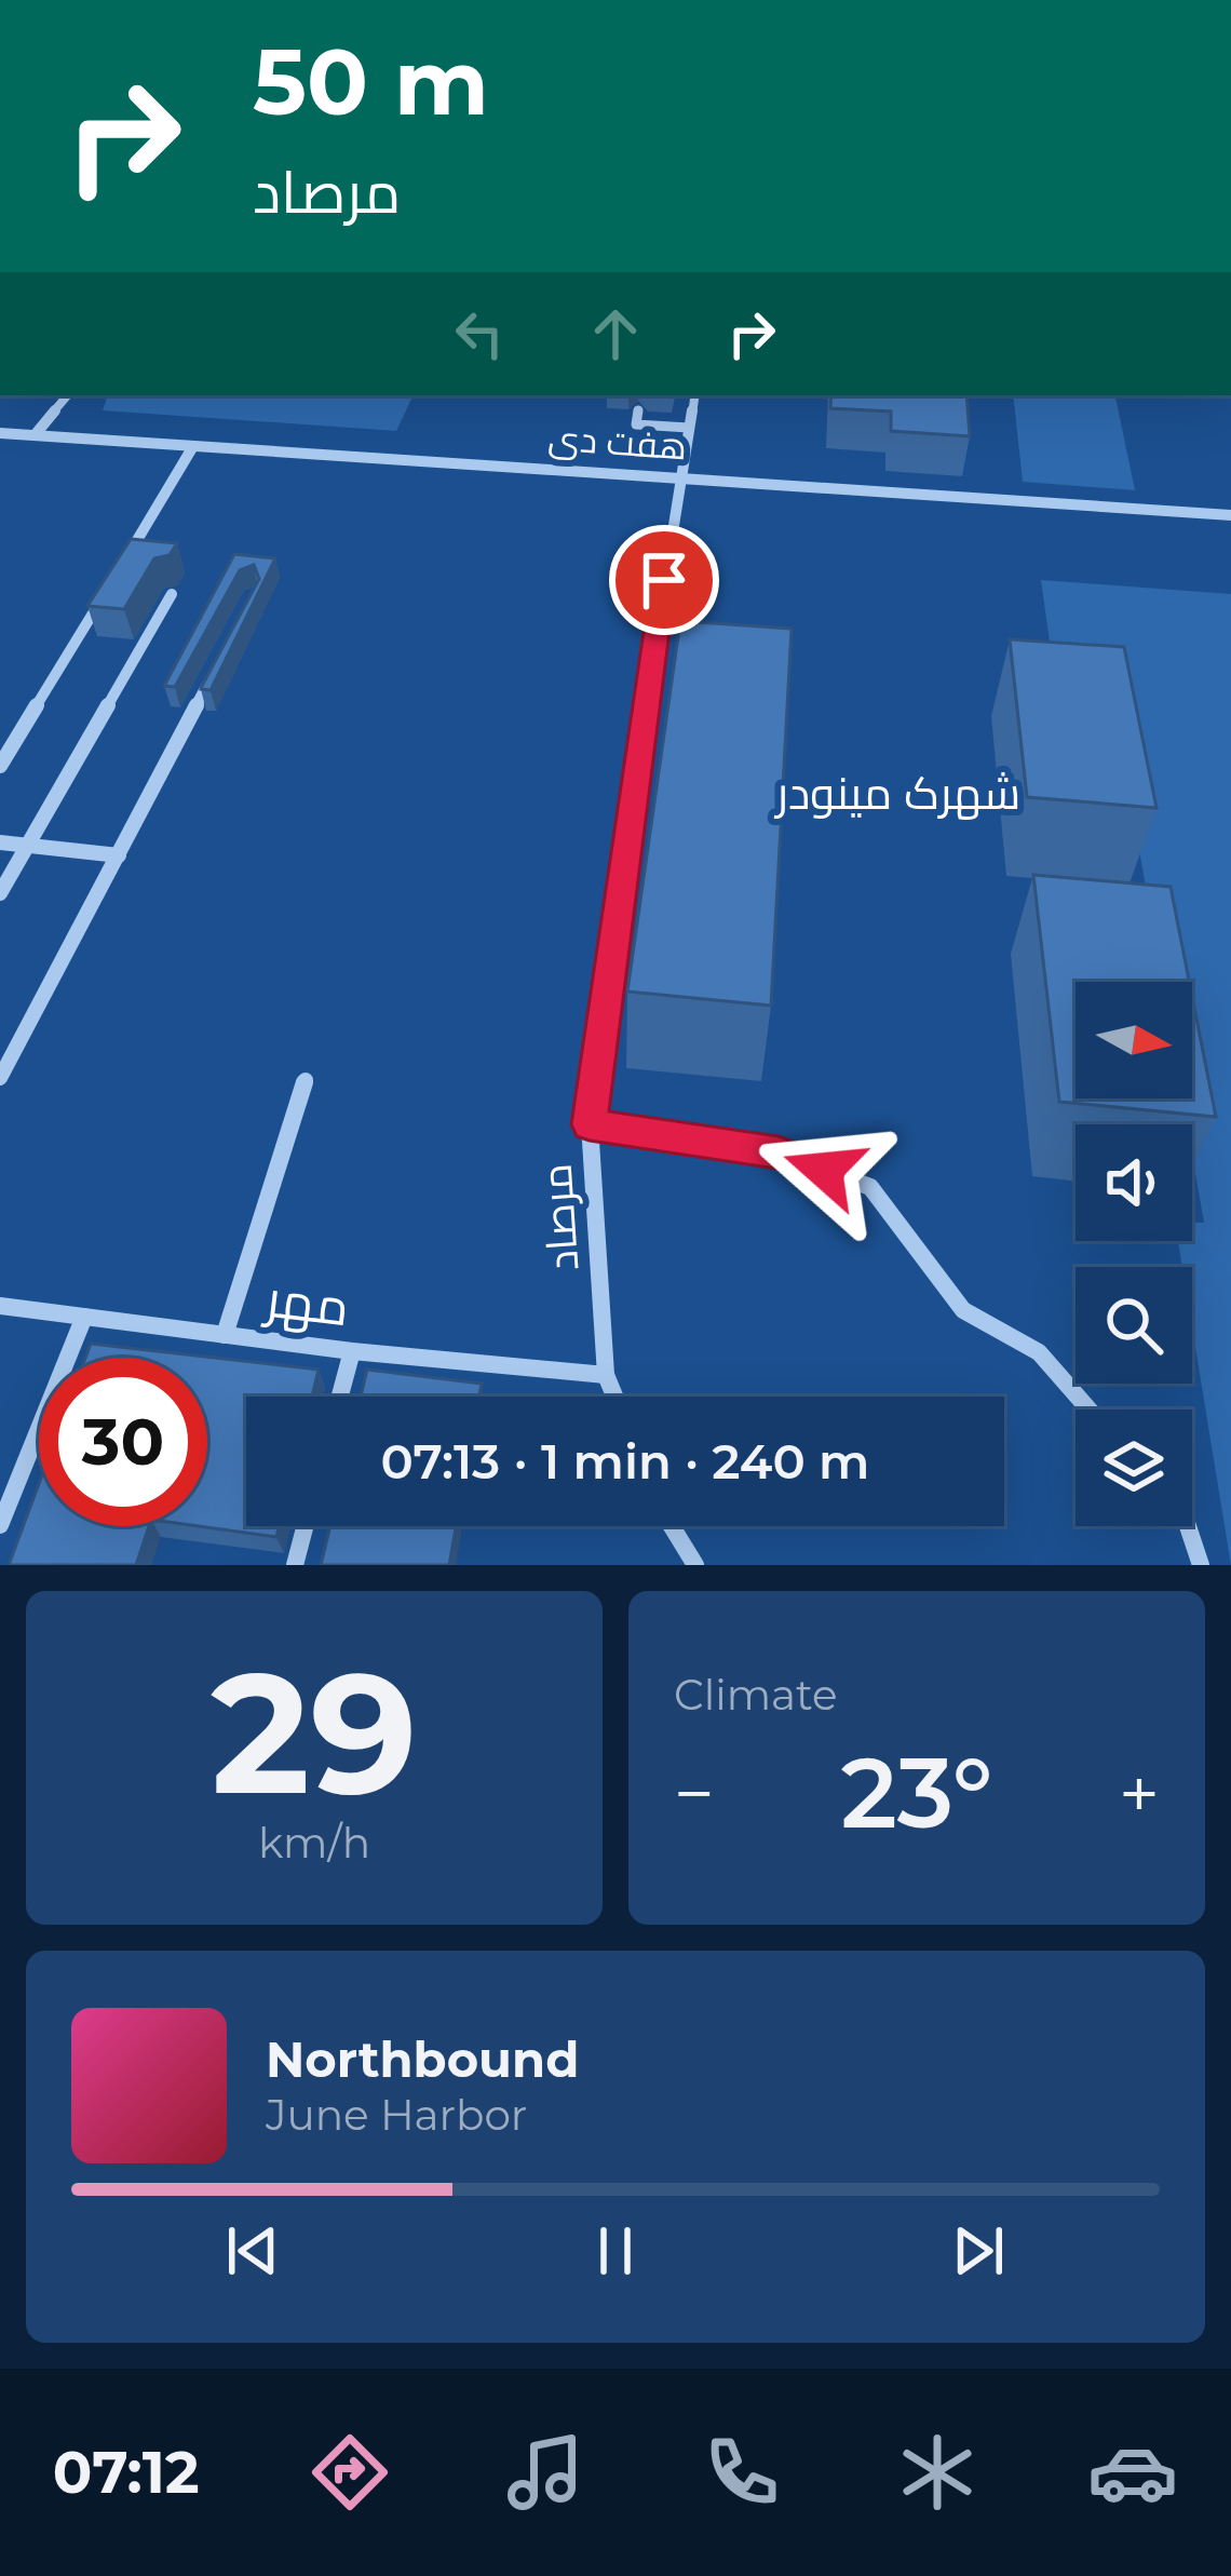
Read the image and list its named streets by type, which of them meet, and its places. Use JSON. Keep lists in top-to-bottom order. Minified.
{"streets":{"street":["هفت دی","مرصاد","مهر"]},"crossings":[["هفت دی","مرصاد"],["مرصاد","مهر"]],"districts":["شهرک مینودر"],"north":"right","page":{"turn":["50 m","مرصاد"],"limit":"30","trip":"07:13 · 1 min · 240 m","tile":[["29","km/h"],"Climate"],"heat":["−","23°","+"],"song":["Northbound","June Harbor"],"tabs":"07:12"}}
